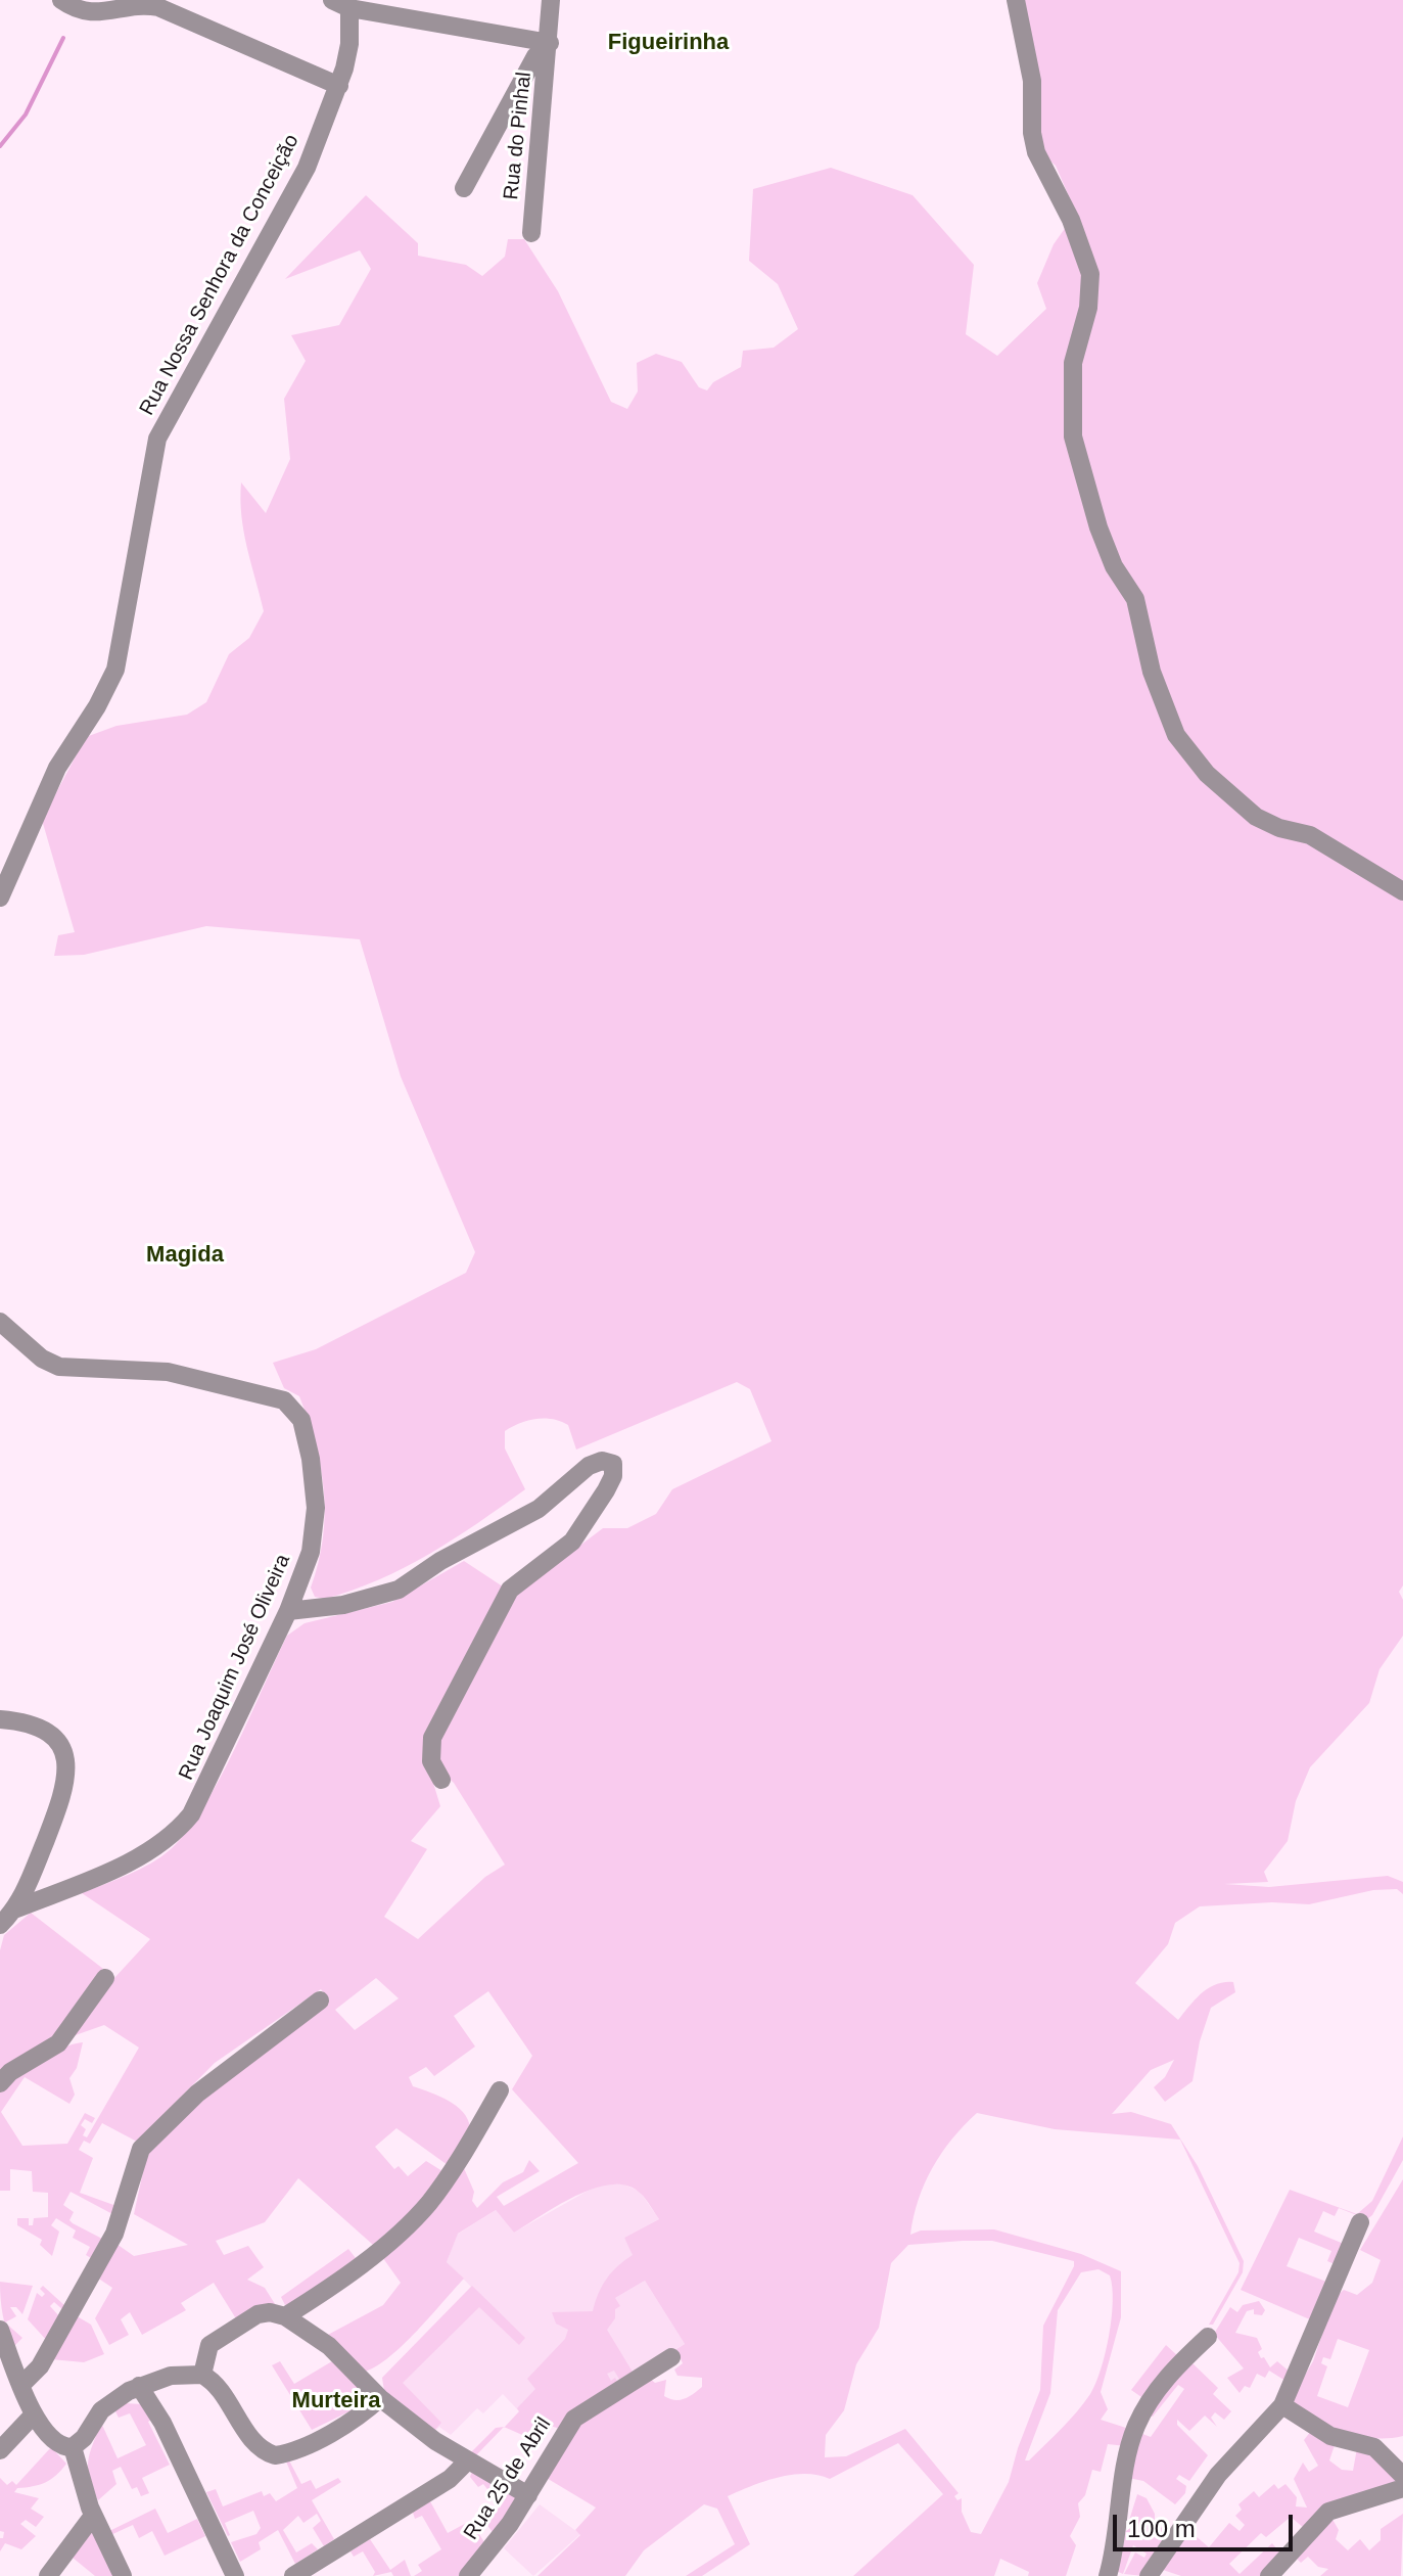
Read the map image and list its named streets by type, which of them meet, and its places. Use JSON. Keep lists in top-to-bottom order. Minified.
{"streets":{"street":["Rua do Pinhal","Rua Nossa Senhora da Conceição","Rua Joaquim José Oliveira","Rua 25 de Abril"]},"districts":["Figueirinha","Magida","Murteira"],"scale_bar":"100 m"}
